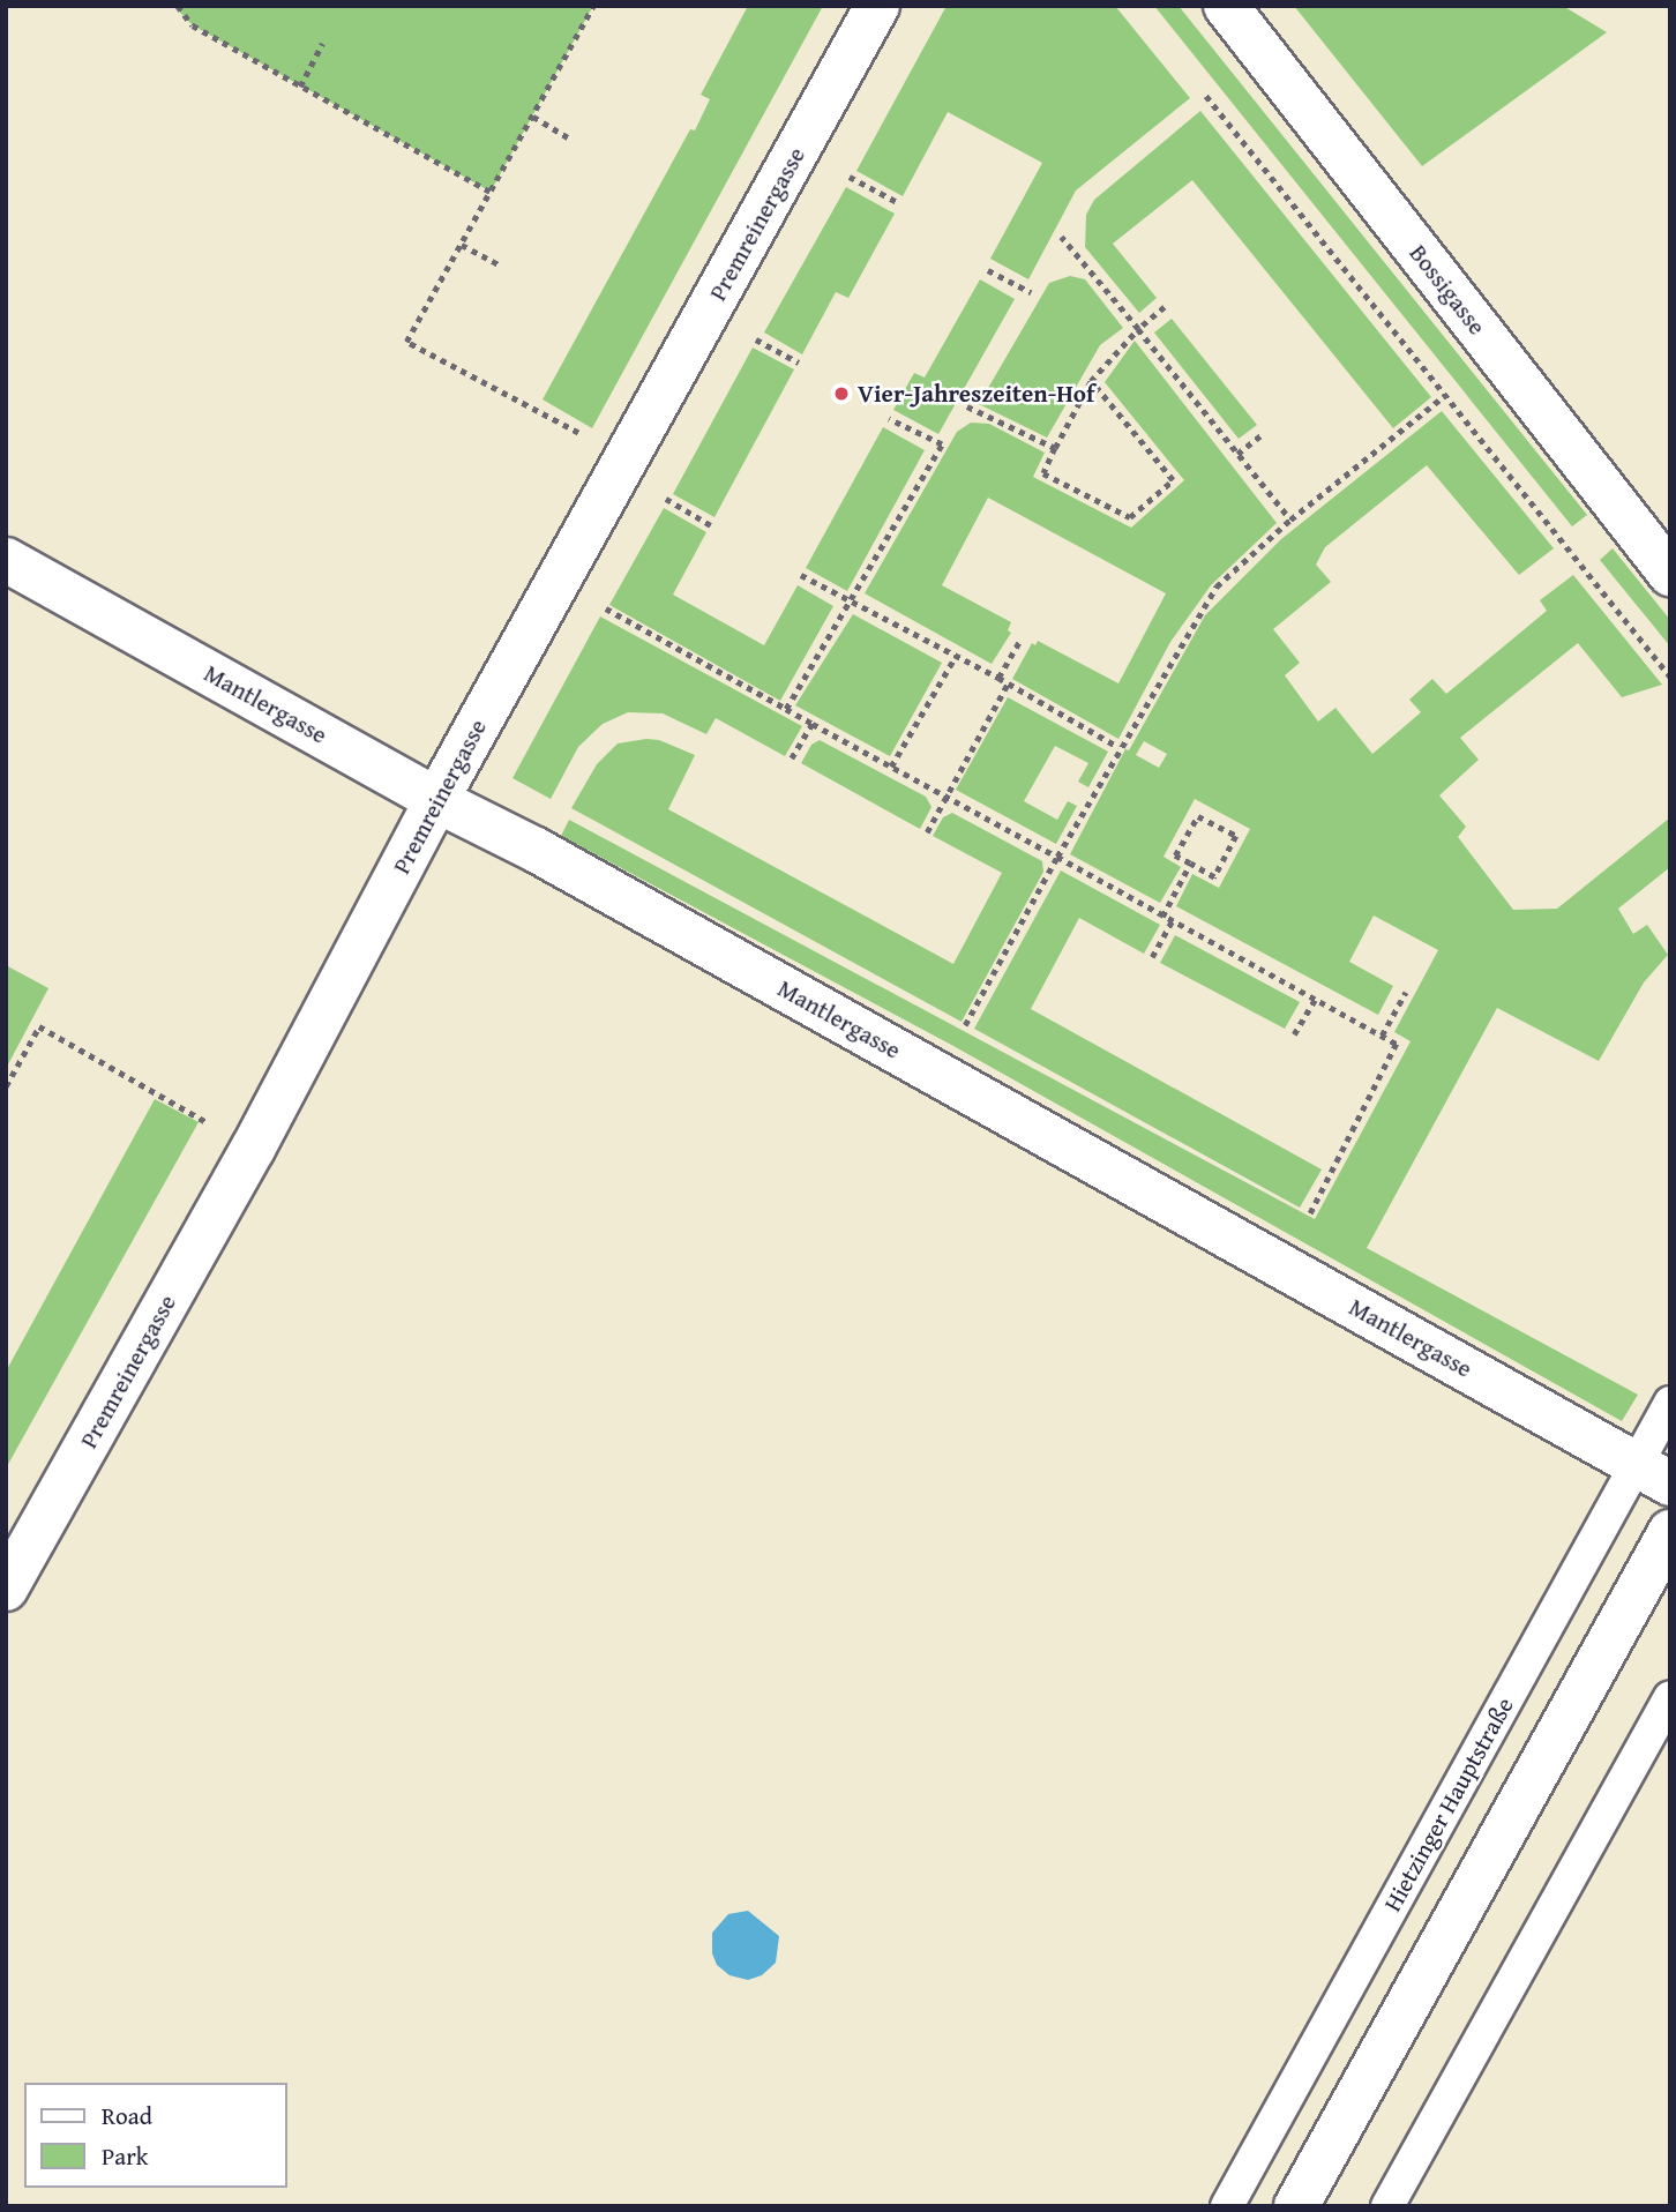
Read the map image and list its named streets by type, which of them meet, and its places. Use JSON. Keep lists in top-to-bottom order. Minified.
{"streets":{"street":["Premreinergasse","Bossigasse","Mantlergasse"],"lane":["Hietzinger Hauptstraße"]},"crossings":[["Premreinergasse","Mantlergasse"],["Mantlergasse","Hietzinger Hauptstraße"]],"places":["Vier-Jahreszeiten-Hof"],"legend":["Road","Park"]}
